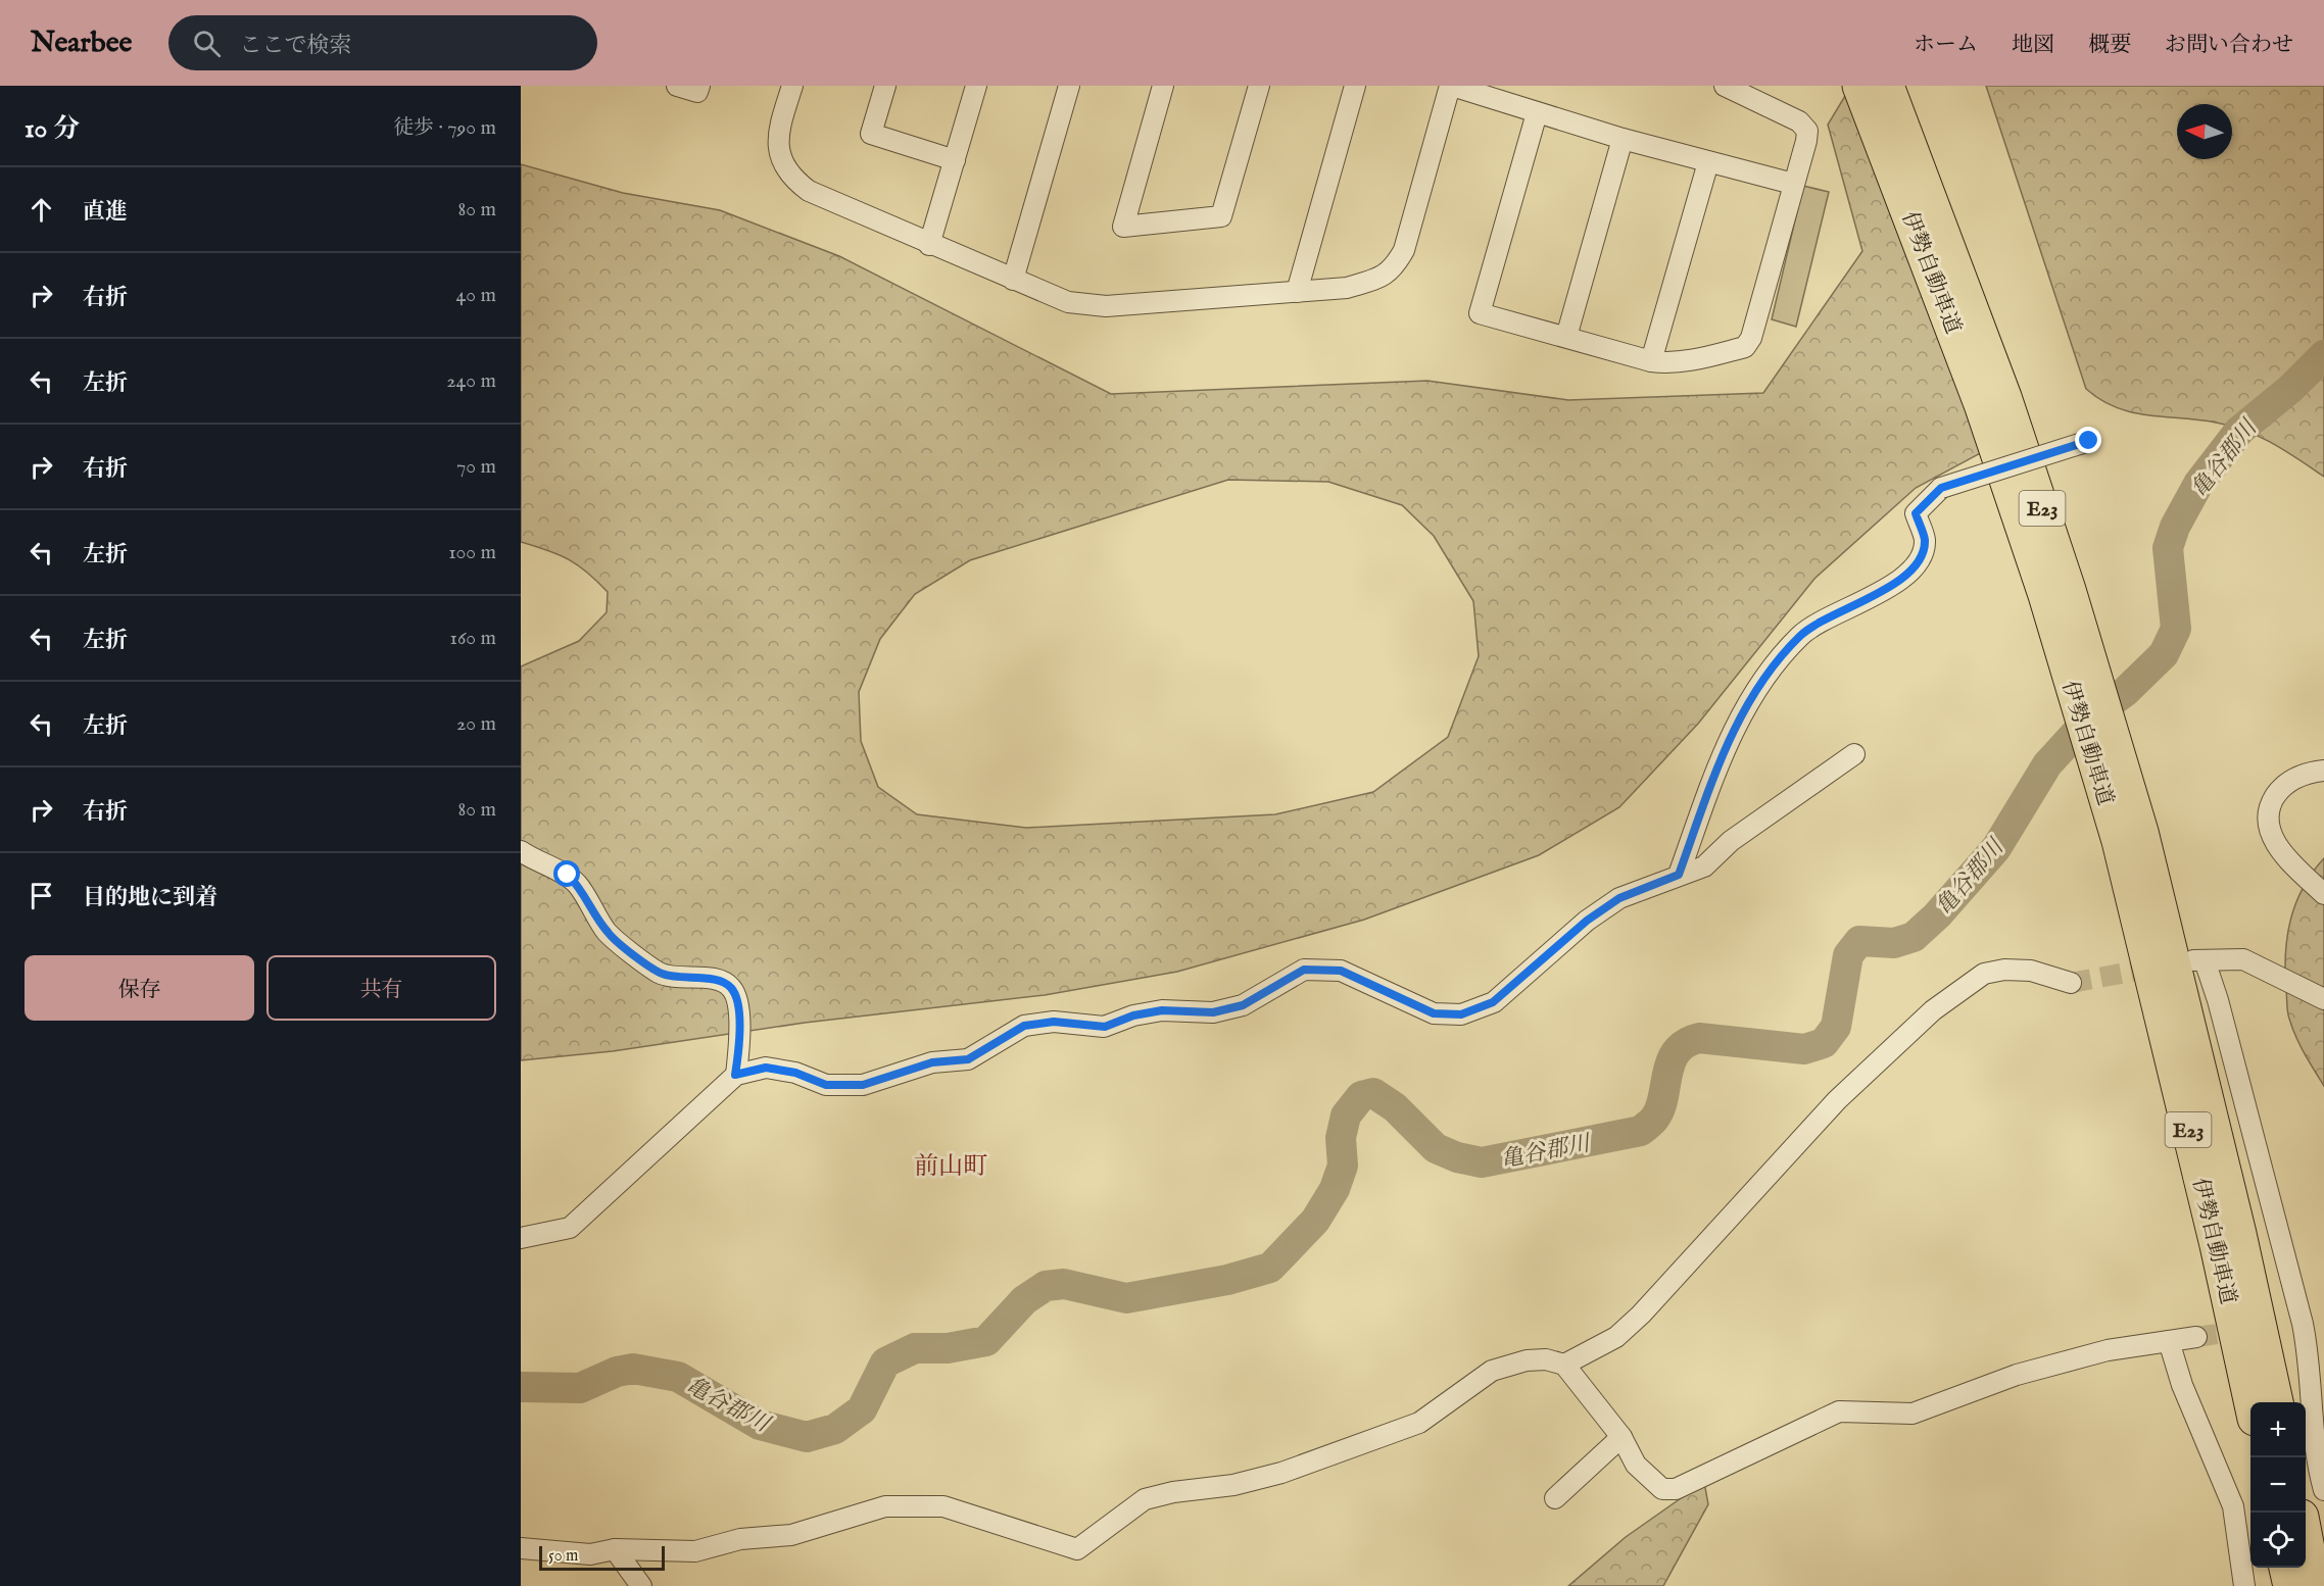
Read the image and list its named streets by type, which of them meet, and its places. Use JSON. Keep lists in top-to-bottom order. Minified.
{"streets":{"highway":["伊勢自動車道","E23"]},"districts":["前山町"],"water":["亀谷郡川"],"scale_bar":"50 m","north":"left","page":{"header":"Nearbee","search":"ここで検索","nav":["ホーム","地図","概要","お問い合わせ"],"heading":["10 分","徒歩 · 790 m"],"list":[["直進","80 m"],["右折","40 m"],["左折","240 m"],["右折","70 m"],["左折","100 m"],["左折","160 m"],["左折","20 m"],["右折","80 m"],"目的地に到着"],"buttons":["保存","共有"],"map_buttons":["+","−"],"scale":"50 m"}}
